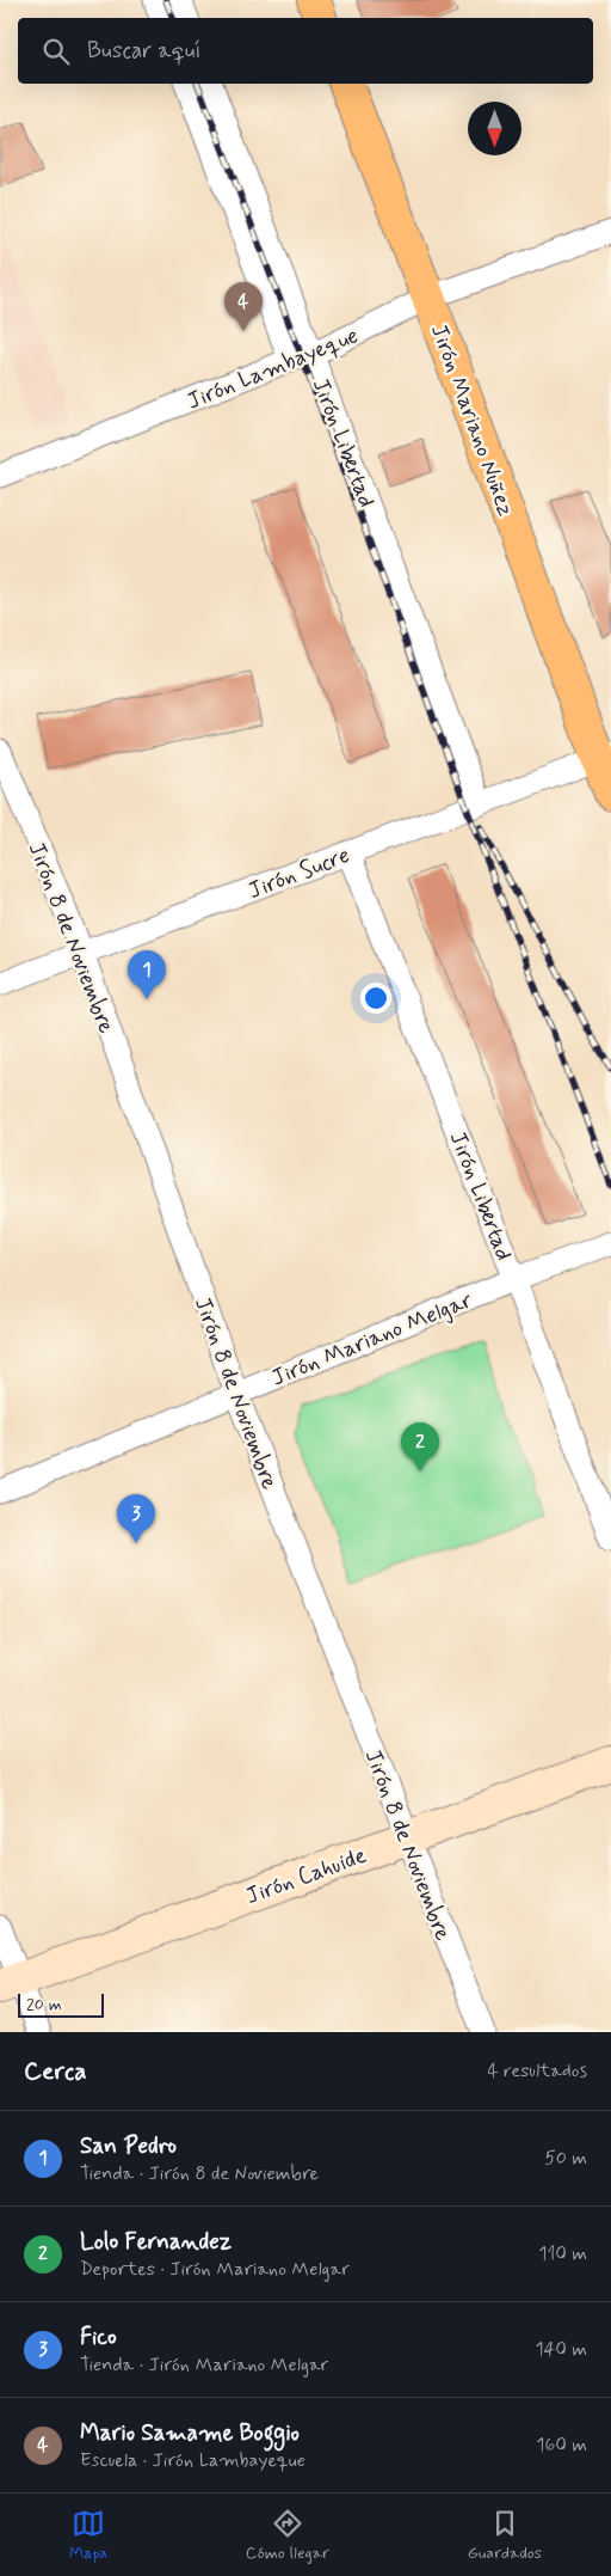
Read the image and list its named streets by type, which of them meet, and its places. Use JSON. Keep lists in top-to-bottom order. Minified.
{"streets":{"main road":["Jirón Mariano Nuñez"],"street":["Jirón Lambayeque","Jirón Libertad","Jirón Sucre","Jirón 8 de Noviembre","Jirón Mariano Melgar","Jirón Cahuide"]},"crossings":[["Jirón Lambayeque","Jirón Mariano Nuñez"],["Jirón Lambayeque","Jirón Libertad"],["Jirón Mariano Nuñez","Jirón Sucre"],["Jirón Libertad","Jirón Sucre"],["Jirón Libertad","Jirón Mariano Melgar"],["Jirón Sucre","Jirón 8 de Noviembre"],["Jirón 8 de Noviembre","Jirón Mariano Melgar"],["Jirón 8 de Noviembre","Jirón Cahuide"]],"scale_bar":"20 m","north":"bottom","page":{"search":"Buscar aquí","pins":["4","1","2","3"],"scale":"20 m","heading":["Cerca","4 resultados"],"list":[{"mark":"1","name":"San Pedro","note":"Tienda · Jirón 8 de Noviembre","value":"50 m"},{"mark":"2","name":"Lolo Fernandez","note":"Deportes · Jirón Mariano Melgar","value":"110 m"},{"mark":"3","name":"Fico","note":"Tienda · Jirón Mariano Melgar","value":"140 m"},{"mark":"4","name":"Mario Samame Boggio","note":"Escuela · Jirón Lambayeque","value":"160 m"}],"nav":["Mapa","Cómo llegar","Guardados"]}}
